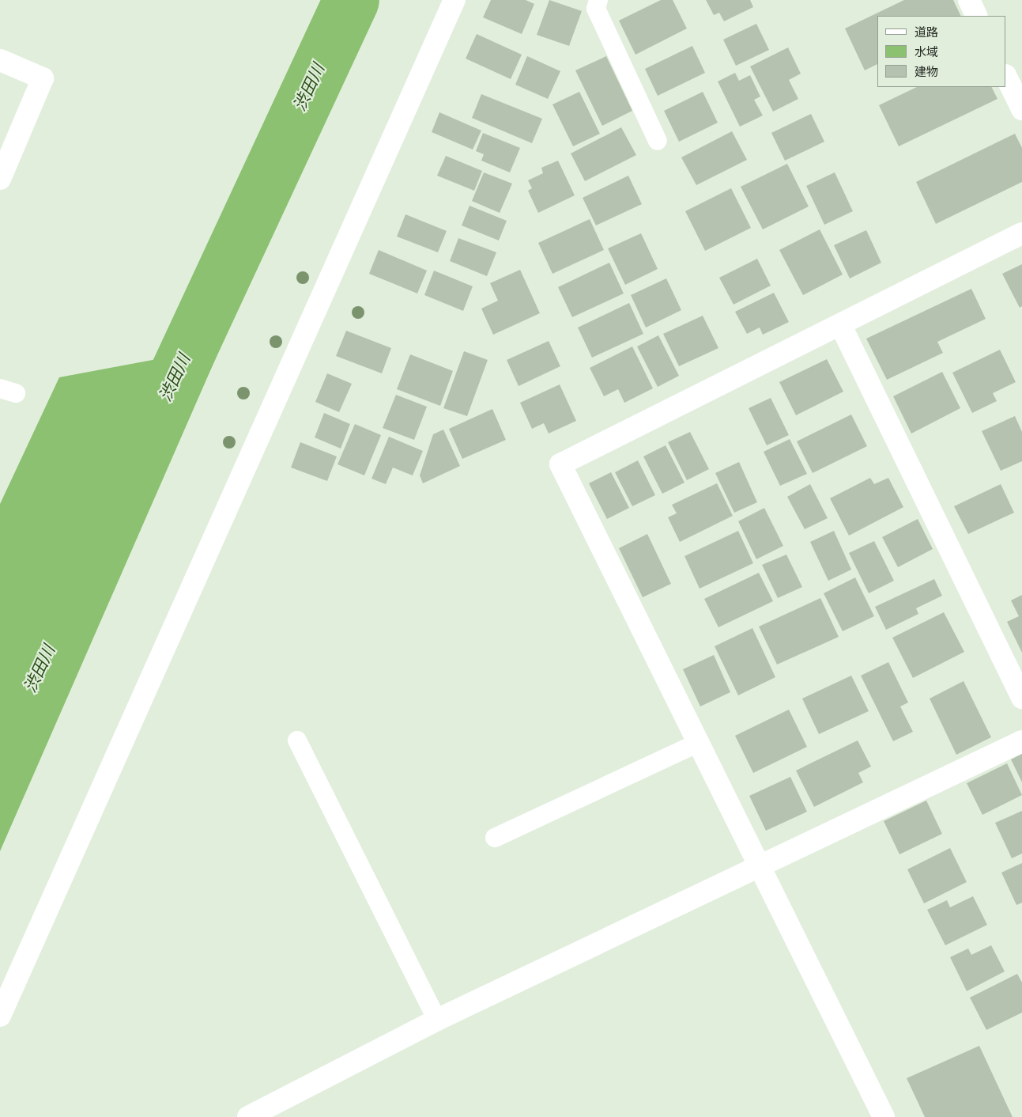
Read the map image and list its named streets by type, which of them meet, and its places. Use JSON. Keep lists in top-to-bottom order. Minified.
{"water":["渋田川"],"legend":["道路","水域","建物"]}
